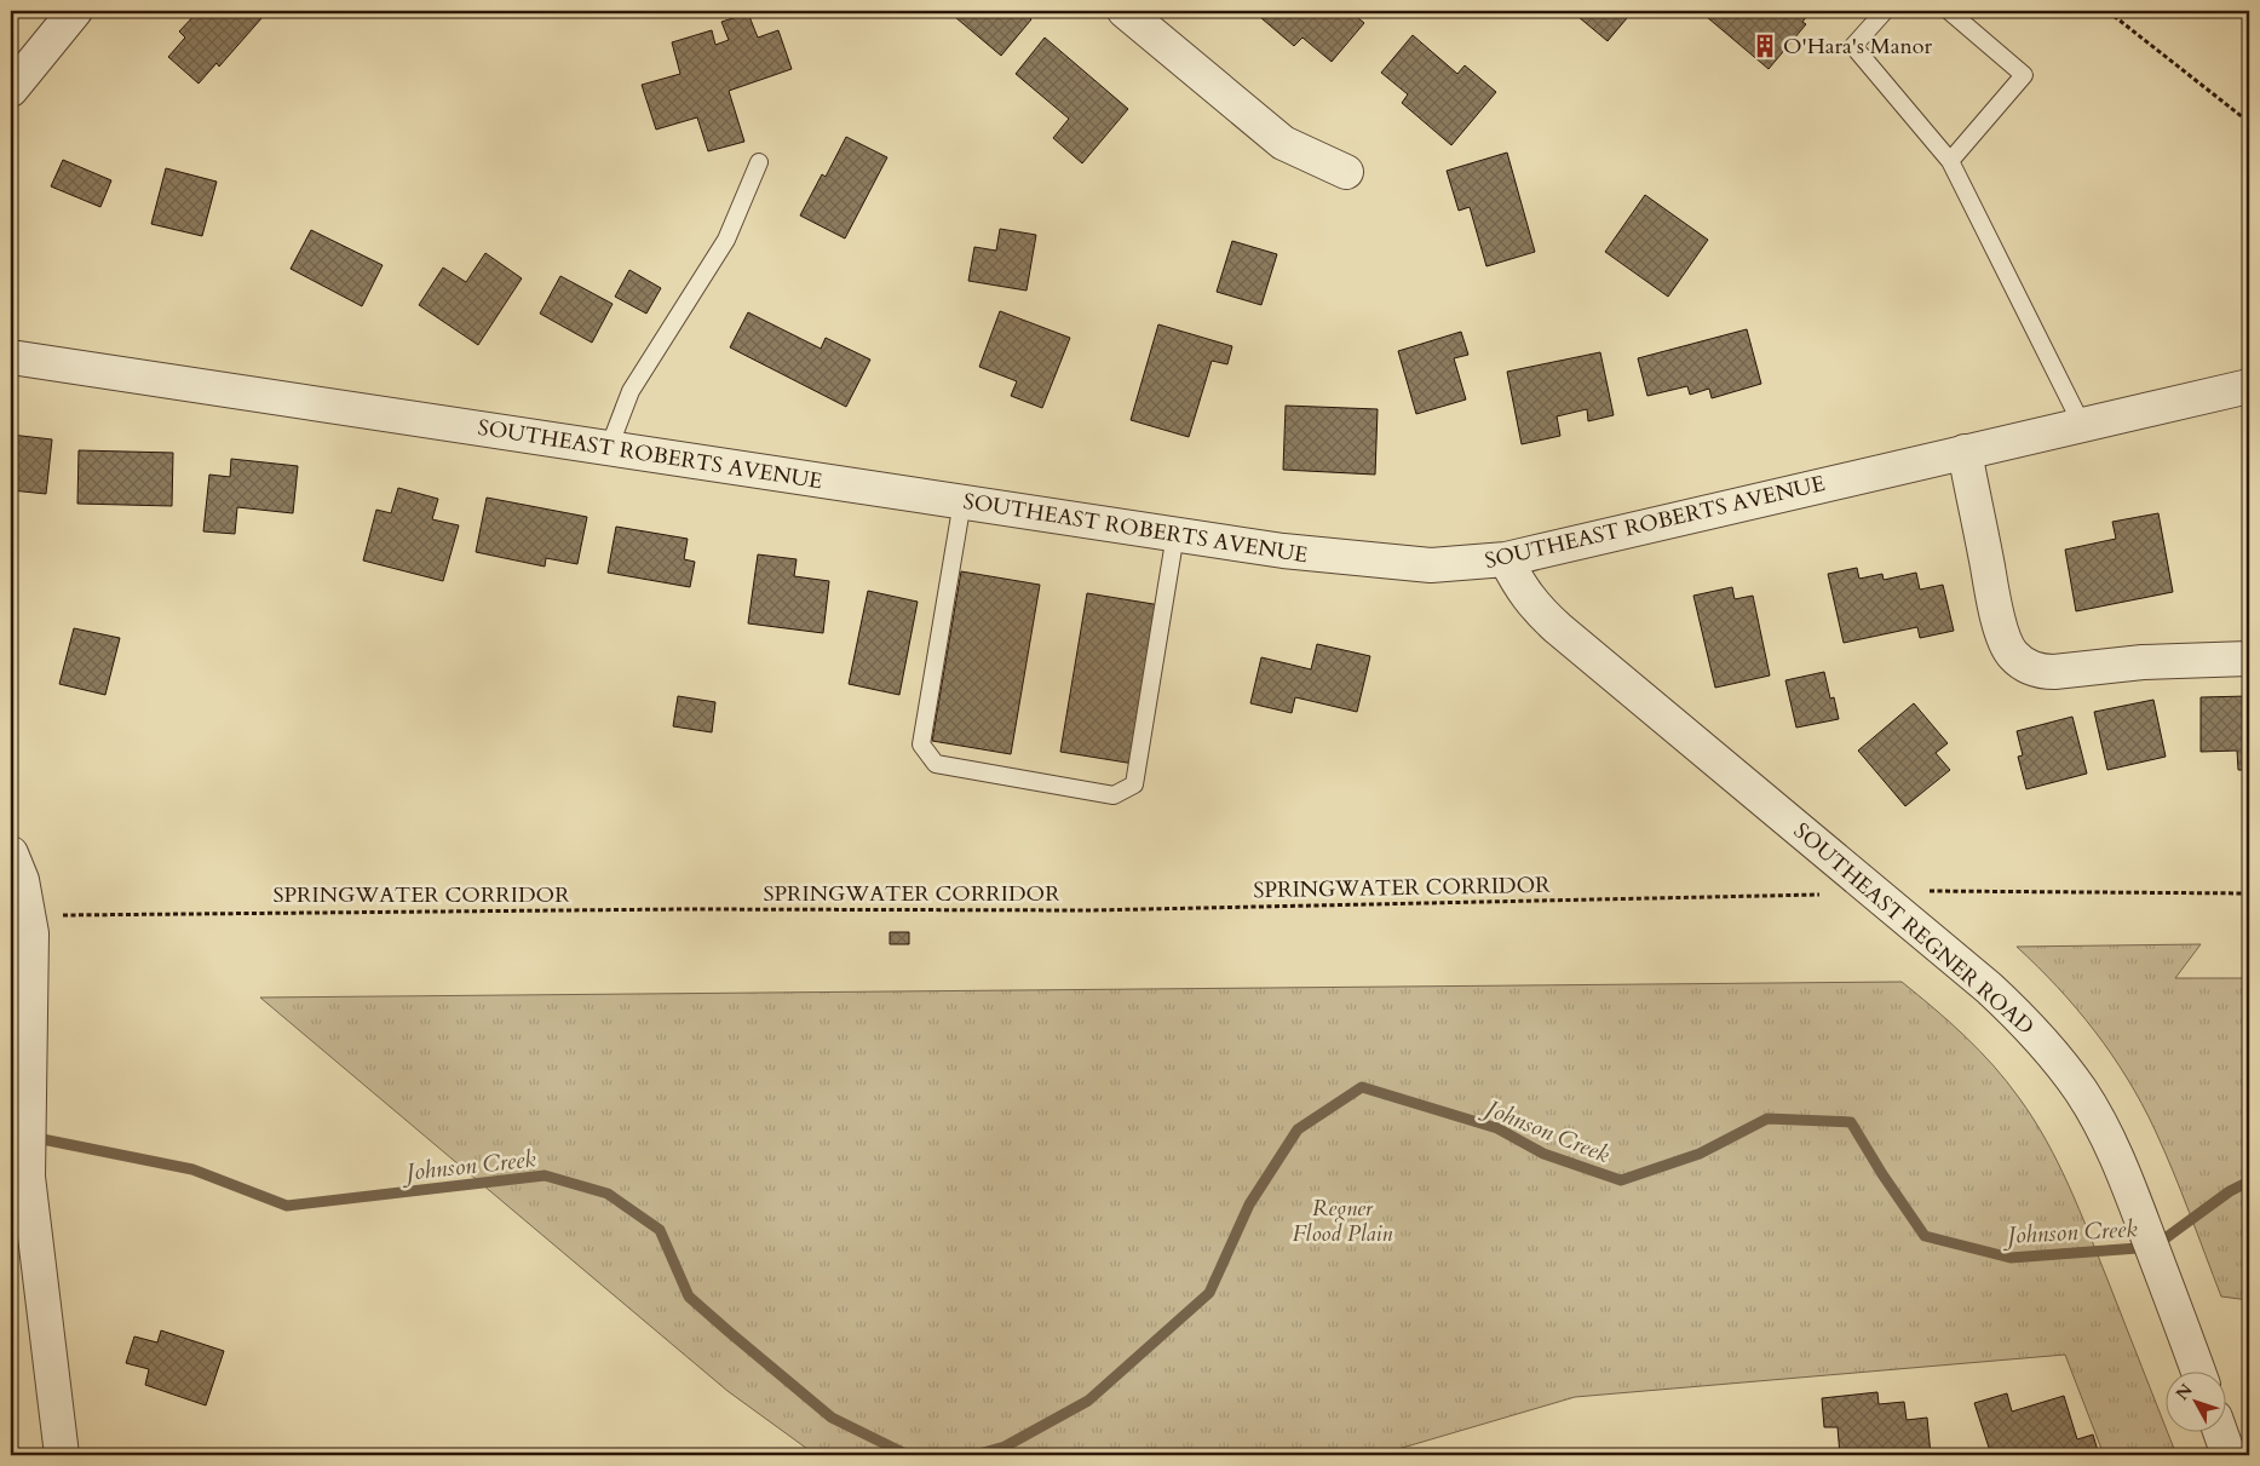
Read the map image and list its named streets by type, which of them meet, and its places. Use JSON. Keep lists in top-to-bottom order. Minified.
{"streets":{"street":["SOUTHEAST ROBERTS AVENUE","SOUTHEAST REGNER ROAD"],"path":["SPRINGWATER CORRIDOR"]},"crossings":[["SOUTHEAST ROBERTS AVENUE","SOUTHEAST REGNER ROAD"]],"water":["Johnson Creek"],"parks":["Regner Flood Plain"],"places":{"building":["O'Hara's Manor"]},"north":"top left"}
